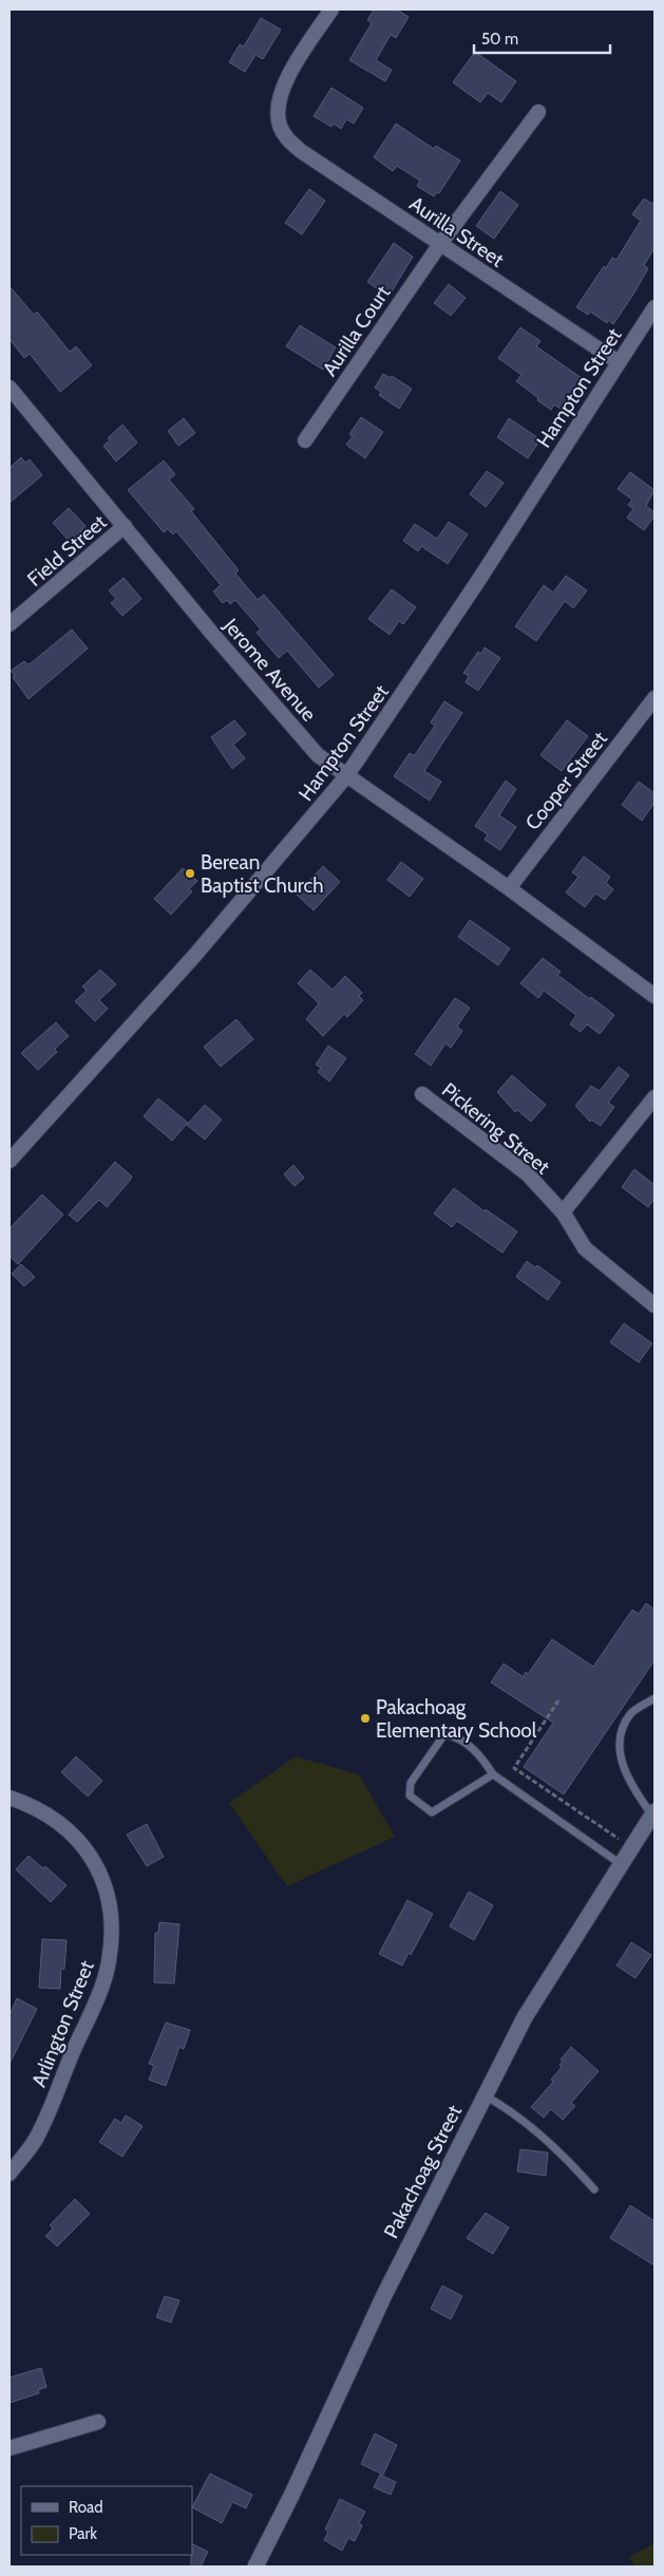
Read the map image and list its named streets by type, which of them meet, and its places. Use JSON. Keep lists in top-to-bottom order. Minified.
{"streets":{"street":["Aurilla Street","Aurilla Court","Hampton Street","Field Street","Jerome Avenue","Cooper Street","Pickering Street","Arlington Street","Pakachoag Street"]},"crossings":[["Aurilla Street","Aurilla Court"],["Aurilla Street","Hampton Street"],["Hampton Street","Jerome Avenue"],["Field Street","Jerome Avenue"],["Jerome Avenue","Cooper Street"]],"places":["Berean Baptist Church","Pakachoag Elementary School"],"legend":["Road","Park"],"scale_bar":"50 m"}
